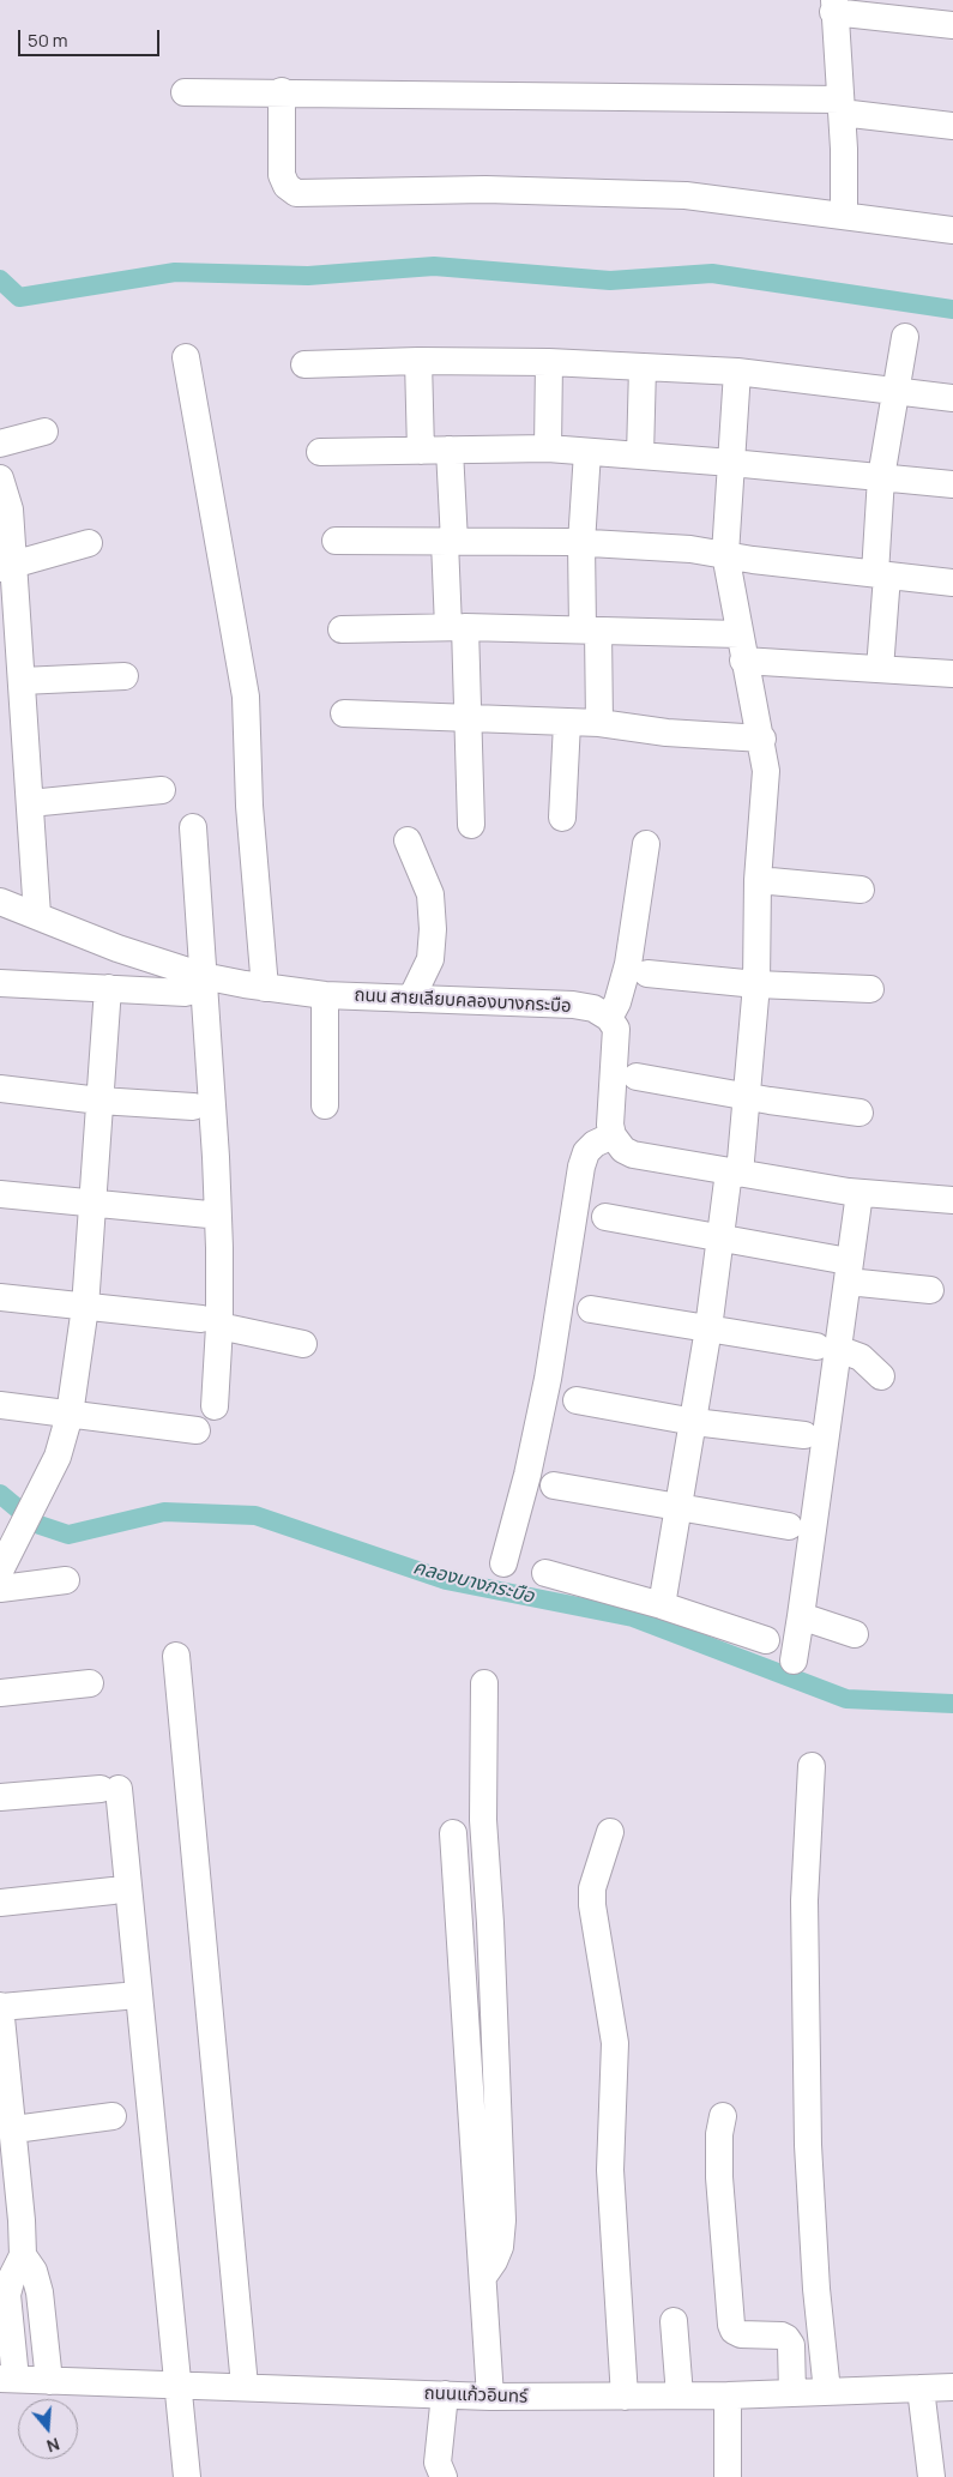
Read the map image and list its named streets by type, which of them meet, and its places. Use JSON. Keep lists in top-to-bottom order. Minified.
{"streets":{"street":["ถนน สายเลียบคลองบางกระบือ","ถนนแก้วอินทร์"]},"water":["คลองบางกระบือ"],"scale_bar":"50 m","north":"bottom"}
